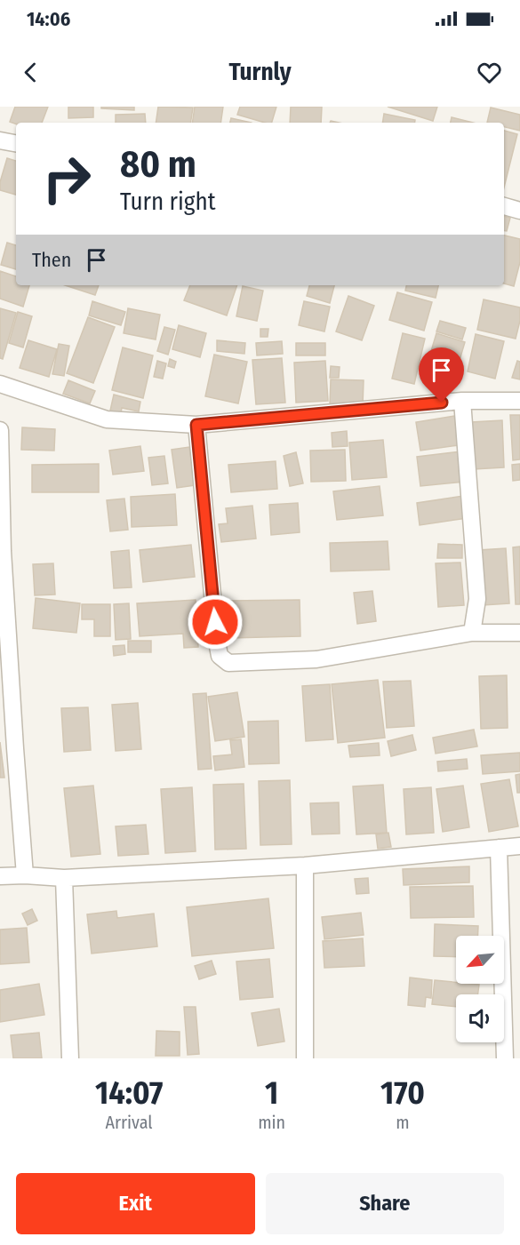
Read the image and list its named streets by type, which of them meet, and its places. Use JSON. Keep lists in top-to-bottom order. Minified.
{"north":"bottom left","page":{"status":"14:06","header":"Turnly","turn":["80 m","Turn right"],"then":"Then","eta":["14:07","Arrival","1","min","170","m"],"buttons":["Exit","Share"]}}
